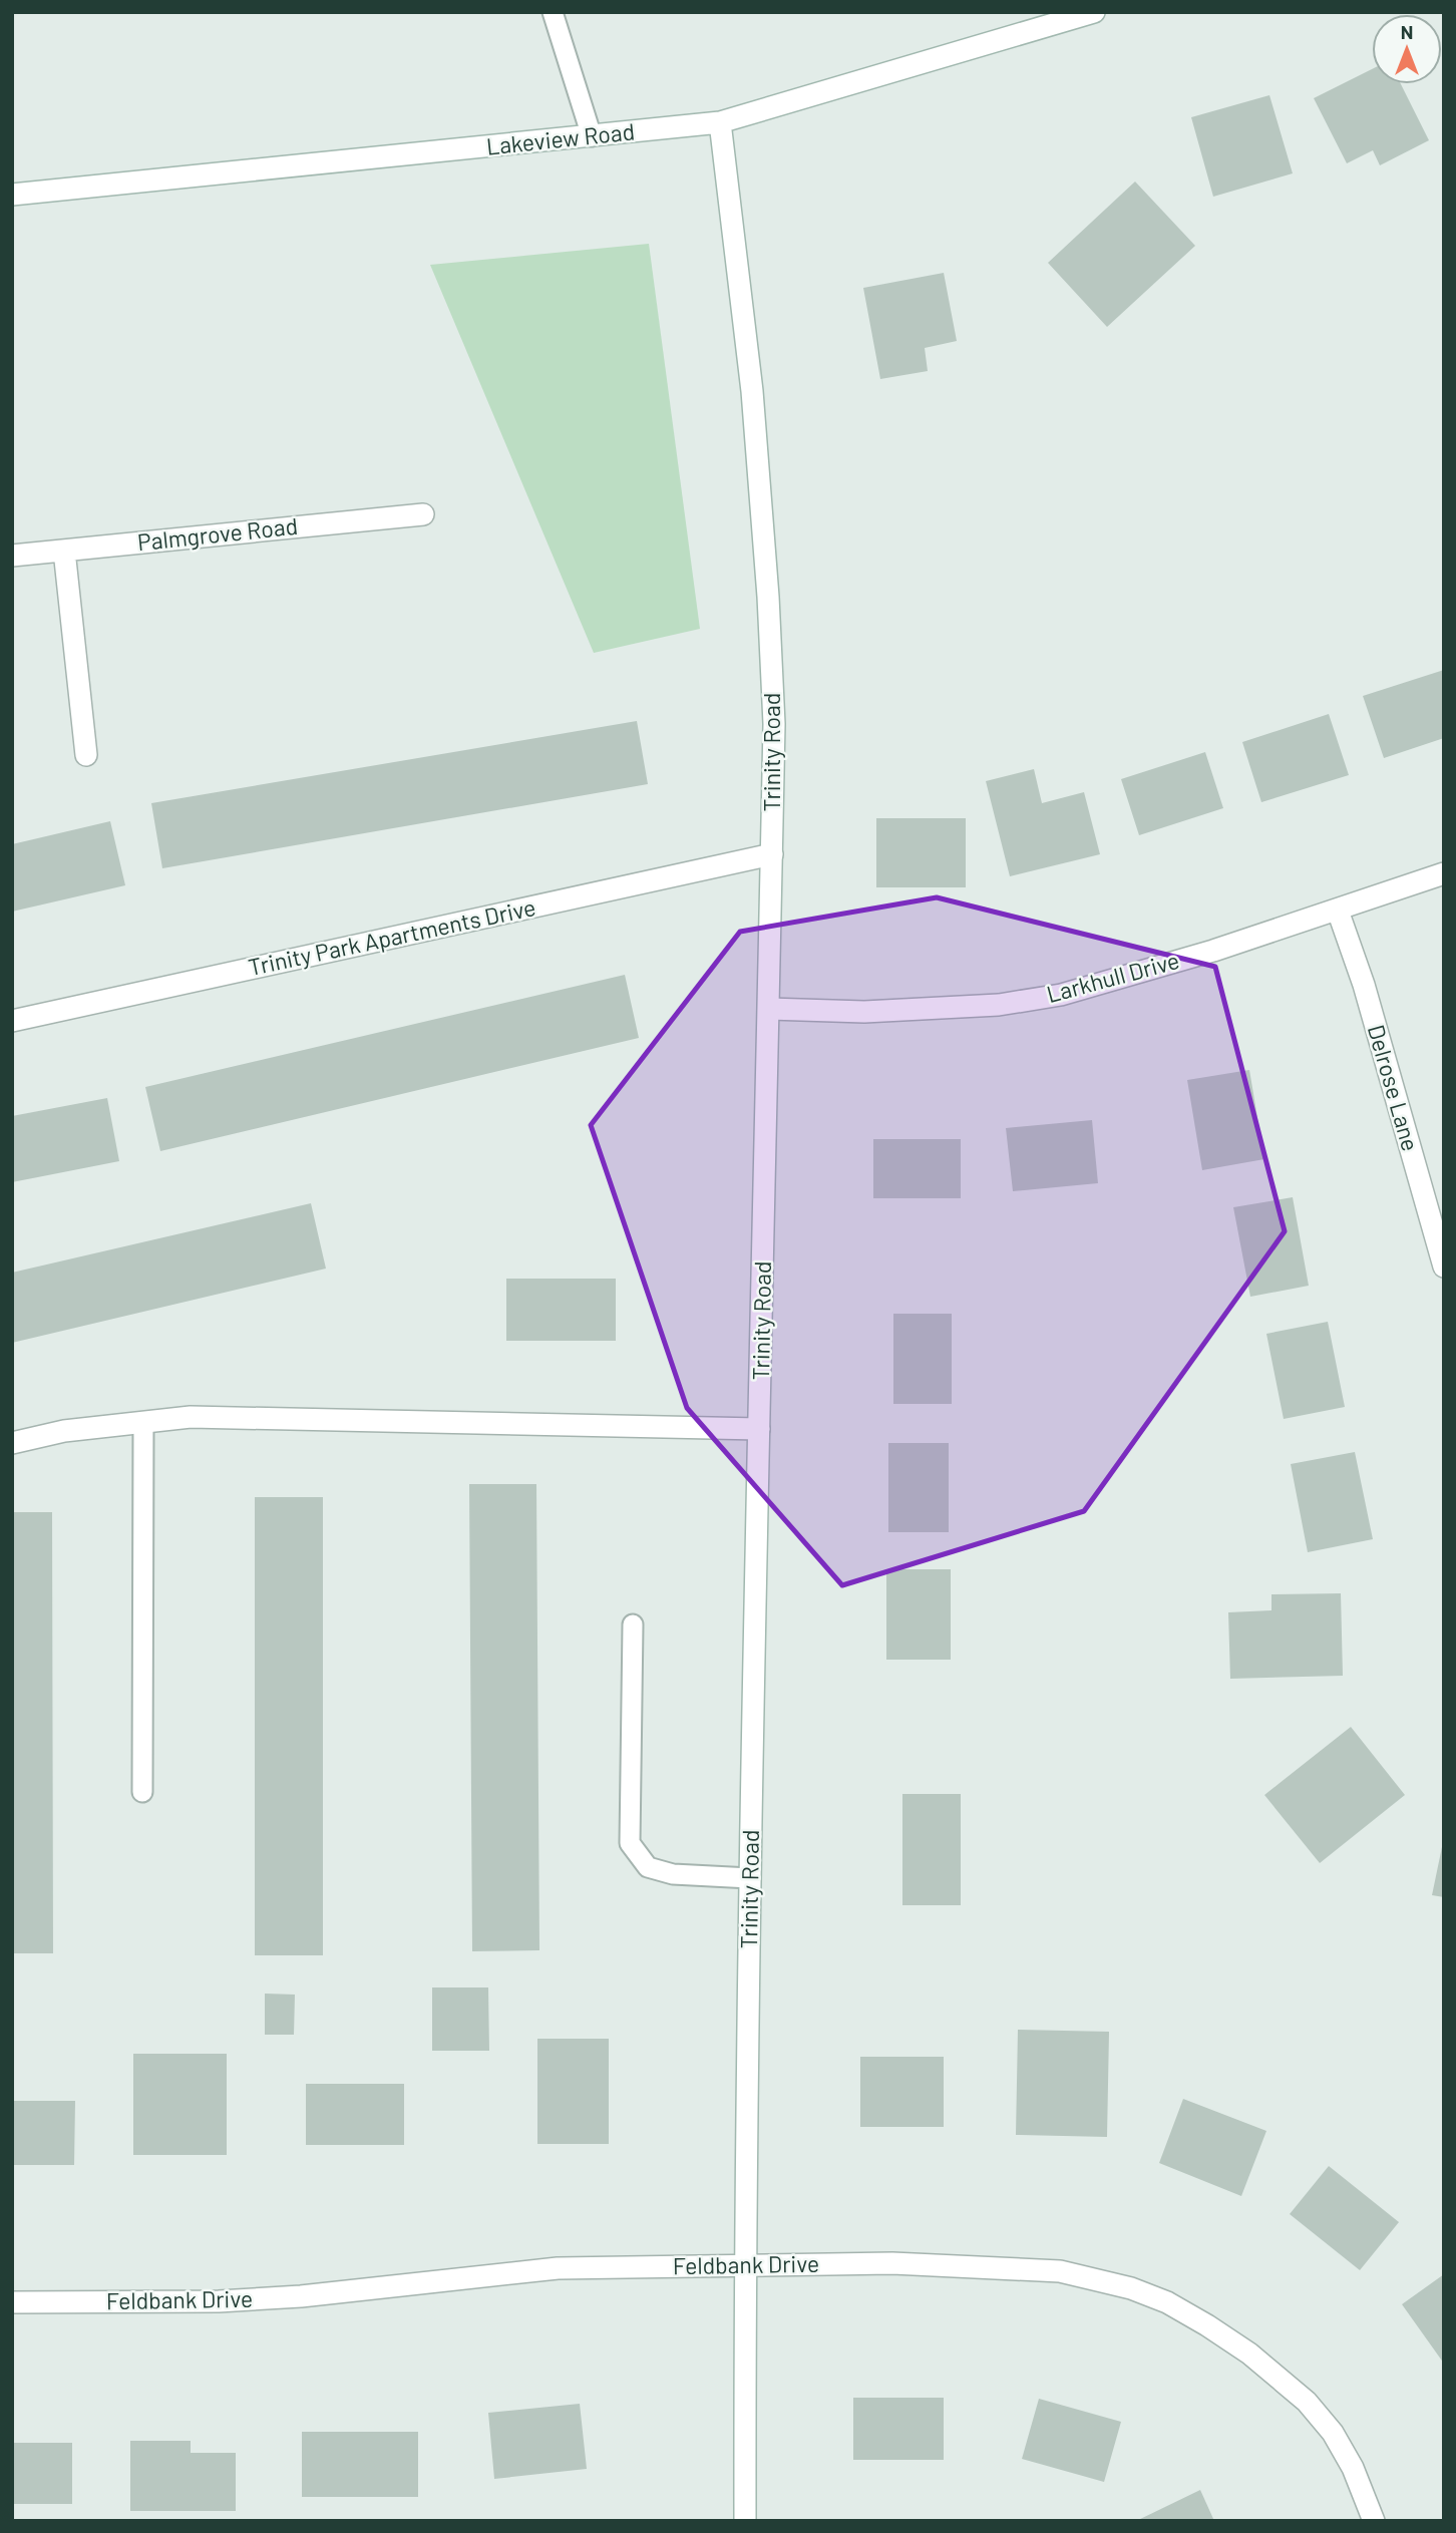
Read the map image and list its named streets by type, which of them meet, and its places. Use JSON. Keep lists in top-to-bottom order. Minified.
{"streets":{"street":["Lakeview Road","Palmgrove Road","Trinity Road","Trinity Park Apartments Drive","Larkhull Drive","Delrose Lane","Feldbank Drive"]},"crossings":[["Lakeview Road","Trinity Road"],["Trinity Road","Trinity Park Apartments Drive"],["Trinity Road","Larkhull Drive"],["Trinity Road","Feldbank Drive"],["Larkhull Drive","Delrose Lane"]],"north":"top"}
